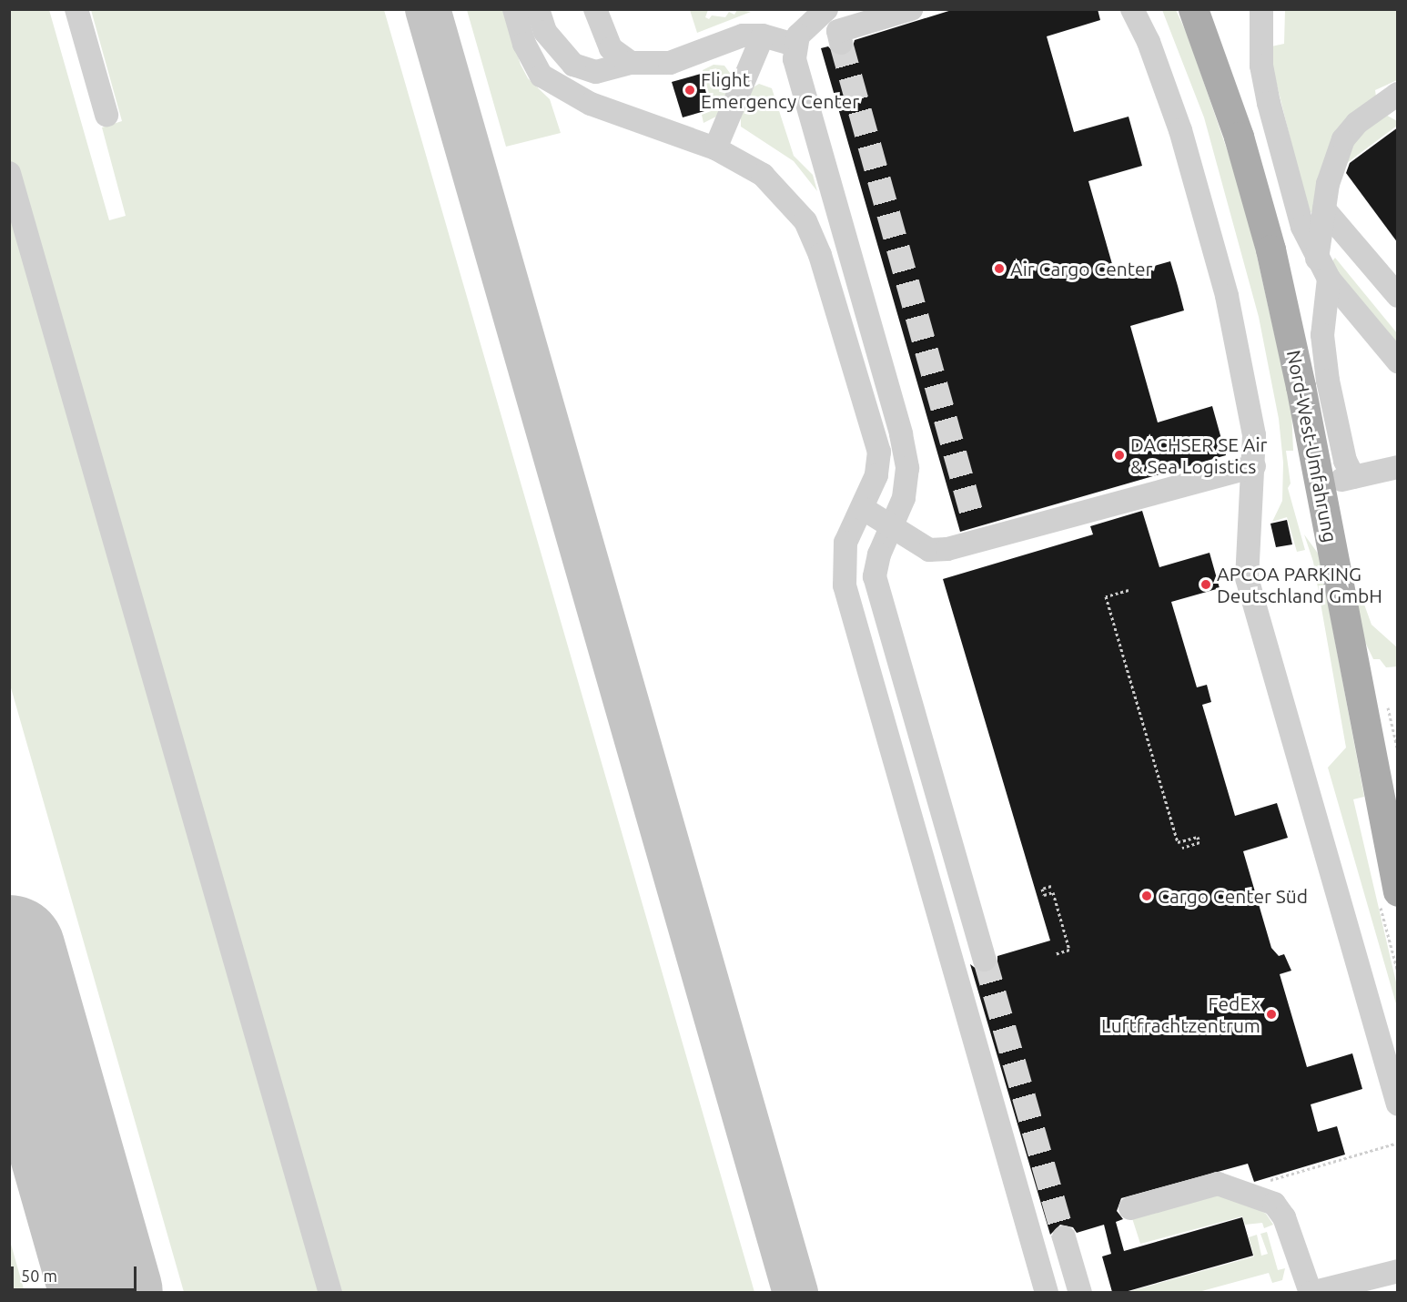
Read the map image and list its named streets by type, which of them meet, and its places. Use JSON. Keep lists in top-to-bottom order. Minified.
{"streets":{"main road":["Nord-West-Umfahrung"]},"places":["Flight Emergency Center","Air Cargo Center","DACHSER SE Air & Sea Logistics","APCOA PARKING Deutschland GmbH","Cargo Center Süd","FedEx Luftfrachtzentrum"],"scale_bar":"50 m"}
